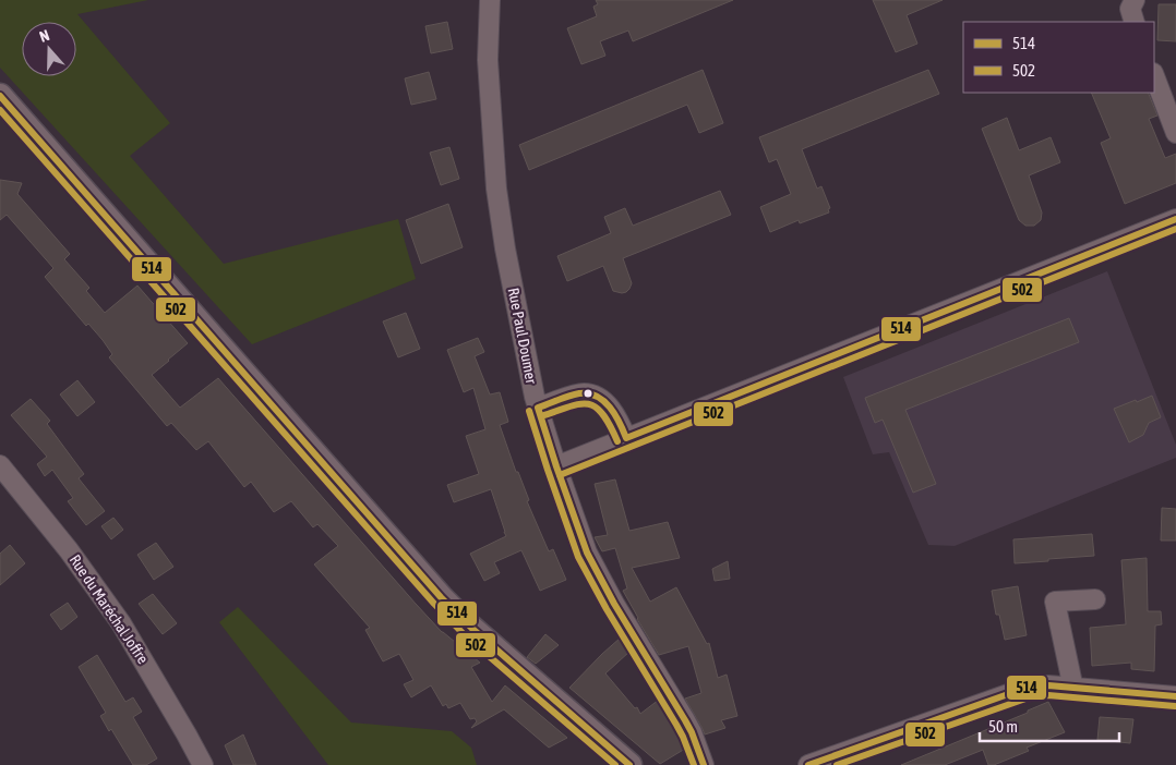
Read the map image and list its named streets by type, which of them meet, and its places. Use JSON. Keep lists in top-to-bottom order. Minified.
{"streets":{"street":["Rue Paul Doumer","Rue du Maréchal Joffre"]},"lines":["transit line 514","transit line 502"],"legend":["514","502"],"scale_bar":"50 m","north":"top"}
